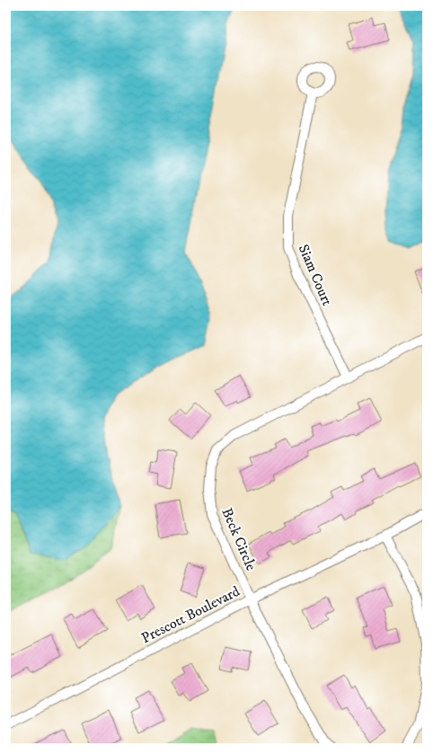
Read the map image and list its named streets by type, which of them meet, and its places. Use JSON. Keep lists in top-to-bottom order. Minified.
{"streets":{"street":["Siam Court","Beck Circle","Prescott Boulevard"]},"crossings":[["Siam Court","Beck Circle"],["Beck Circle","Prescott Boulevard"]]}
